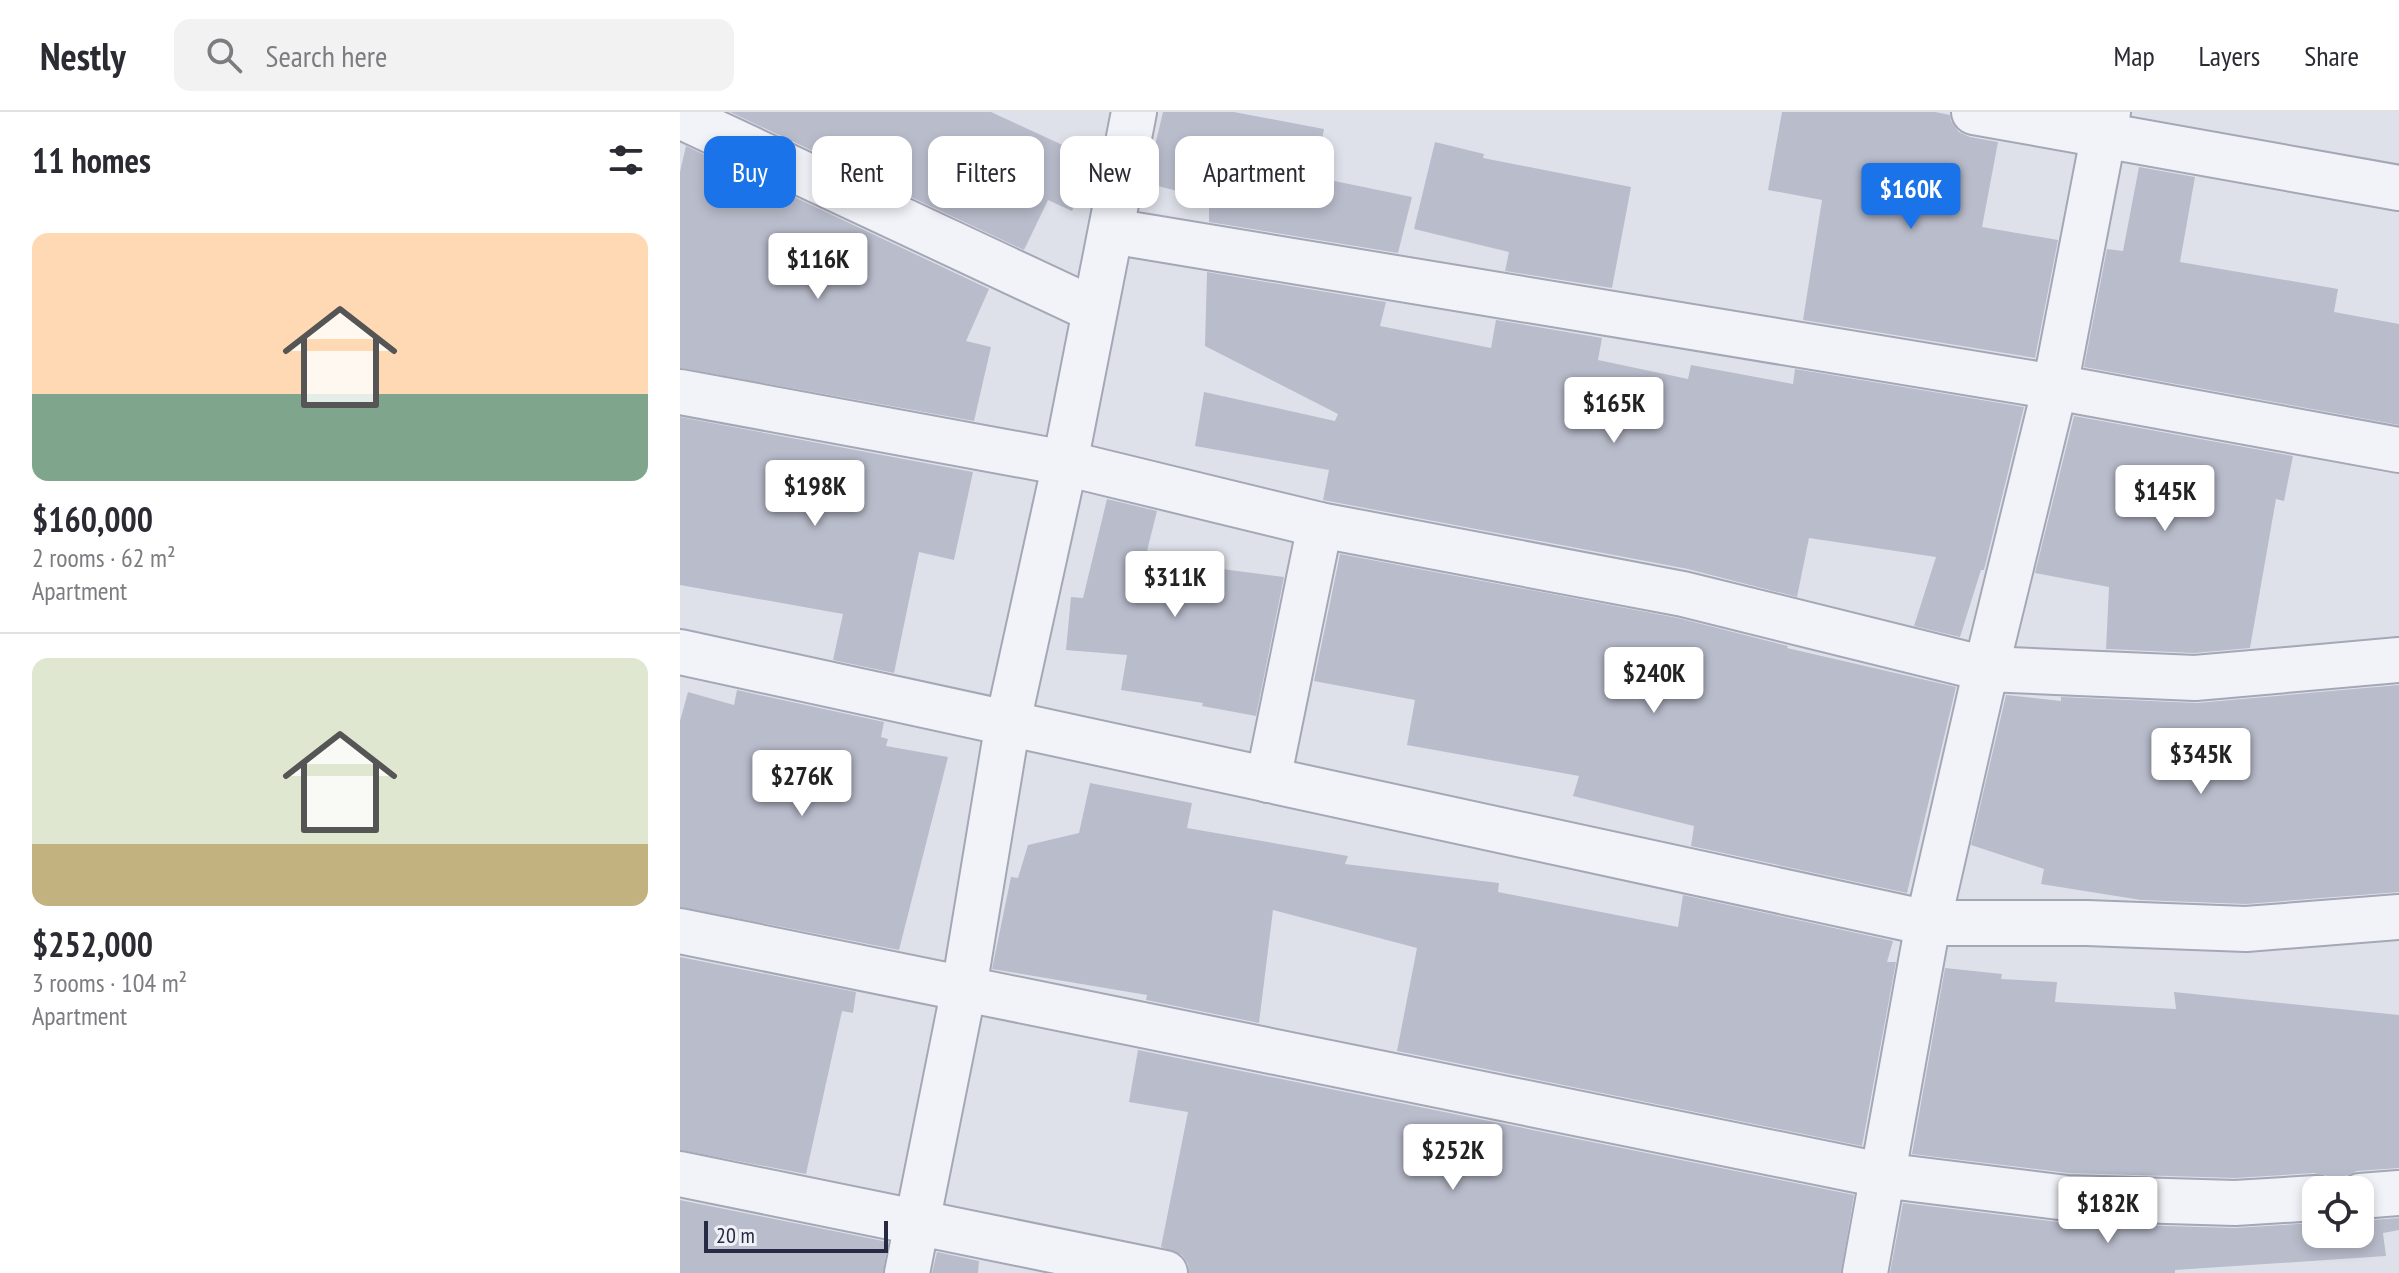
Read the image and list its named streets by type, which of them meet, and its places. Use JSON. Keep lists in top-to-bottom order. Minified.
{"scale_bar":"20 m","page":{"header":"Nestly","search":"Search here","nav":["Map","Layers","Share"],"heading":"11 homes","chip":["Buy","Rent","Filters","New","Apartment"],"price":["$160K","$116K","$165K","$198K","$145K","$311K","$240K","$345K","$276K","$252K","$182K"],"list":[{"name":"$160,000","note":"2 rooms · 62 m² · Apartment"},{"name":"$252,000","note":"3 rooms · 104 m² · Apartment"}],"scale":"20 m"}}
